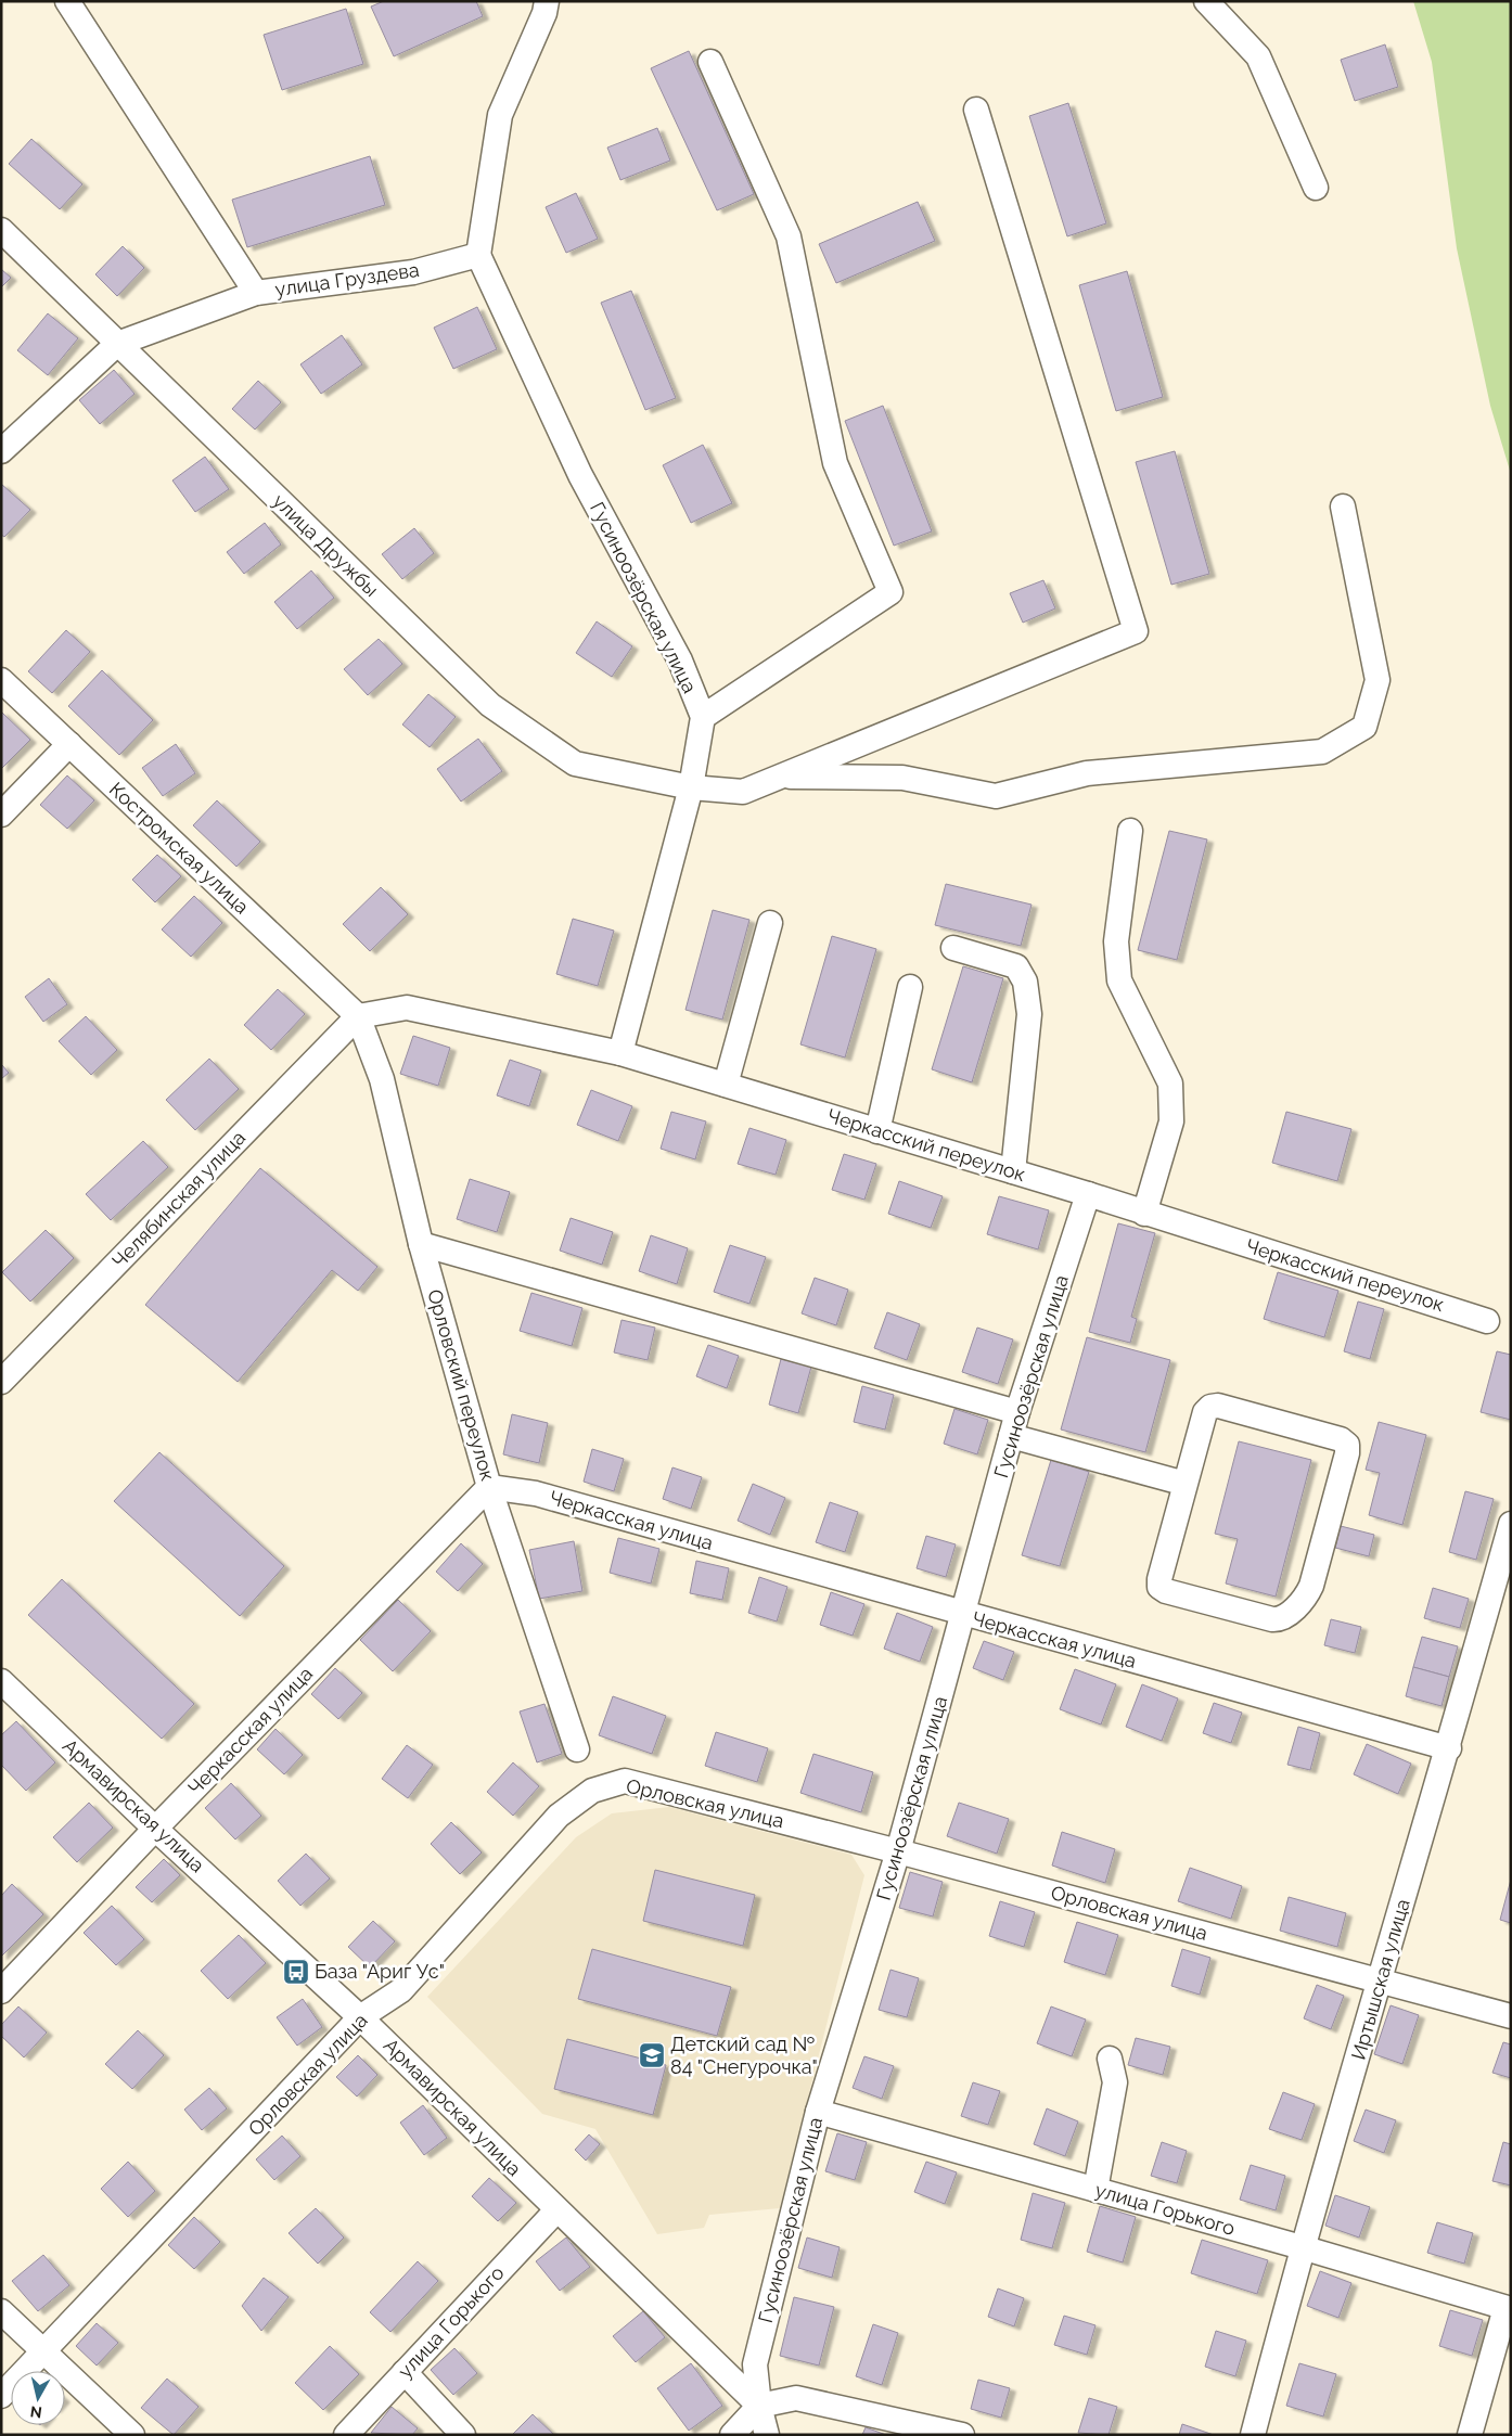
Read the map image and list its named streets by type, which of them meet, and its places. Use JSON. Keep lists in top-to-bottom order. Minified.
{"streets":{"street":["улица Груздева","улица Дружбы","Гусиноозёрская улица","Костромская улица","Черкасский переулок","Челябинская улица","Орловский переулок","Черкасская улица","Орловская улица","Армавирская улица","Иртышская улица","улица Горького"]},"crossings":[["улица Груздева","улица Дружбы"],["улица Груздева","Гусиноозёрская улица"],["улица Дружбы","Гусиноозёрская улица"],["Гусиноозёрская улица","Черкасский переулок"],["Гусиноозёрская улица","Черкасская улица"],["Гусиноозёрская улица","Орловская улица"],["Гусиноозёрская улица","Армавирская улица"],["Гусиноозёрская улица","улица Горького"],["Костромская улица","Черкасский переулок"],["Костромская улица","Челябинская улица"],["Костромская улица","Орловский переулок"],["Черкасский переулок","Челябинская улица"],["Черкасский переулок","Орловский переулок"],["Челябинская улица","Орловский переулок"],["Орловский переулок","Черкасская улица"],["Черкасская улица","Армавирская улица"],["Черкасская улица","Иртышская улица"],["Орловская улица","Армавирская улица"],["Орловская улица","Иртышская улица"],["Армавирская улица","улица Горького"],["Иртышская улица","улица Горького"]],"places":{"bus stop":["База \"Ариг Ус\""],"school or university":["Детский сад № 84 \"Снегурочка\""]},"north":"bottom"}
